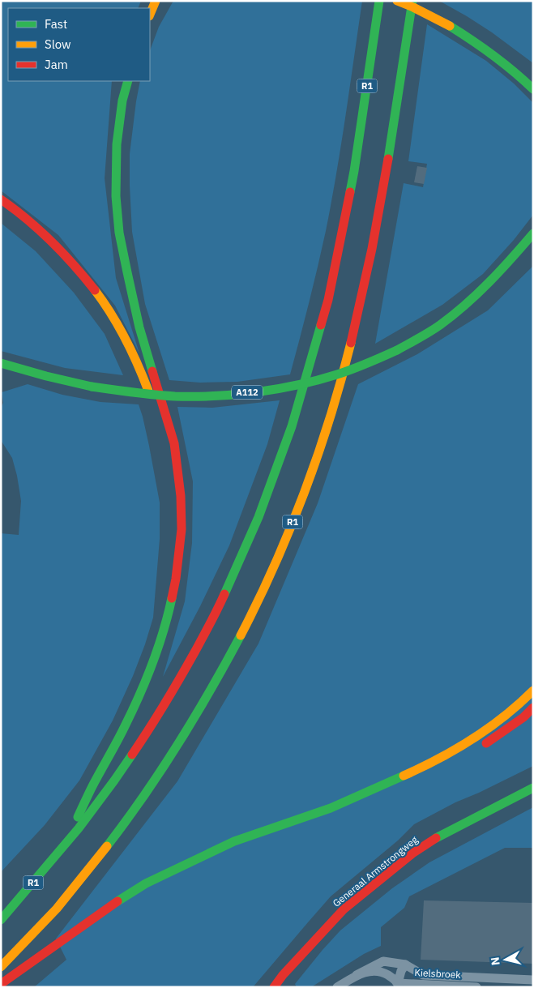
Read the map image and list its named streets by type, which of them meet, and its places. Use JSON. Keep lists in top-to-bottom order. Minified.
{"streets":{"main road":["R1","A112","Generaal Armstrongweg"],"street":["Kielsbroek"]},"legend":["Fast","Slow","Jam"],"north":"left"}
